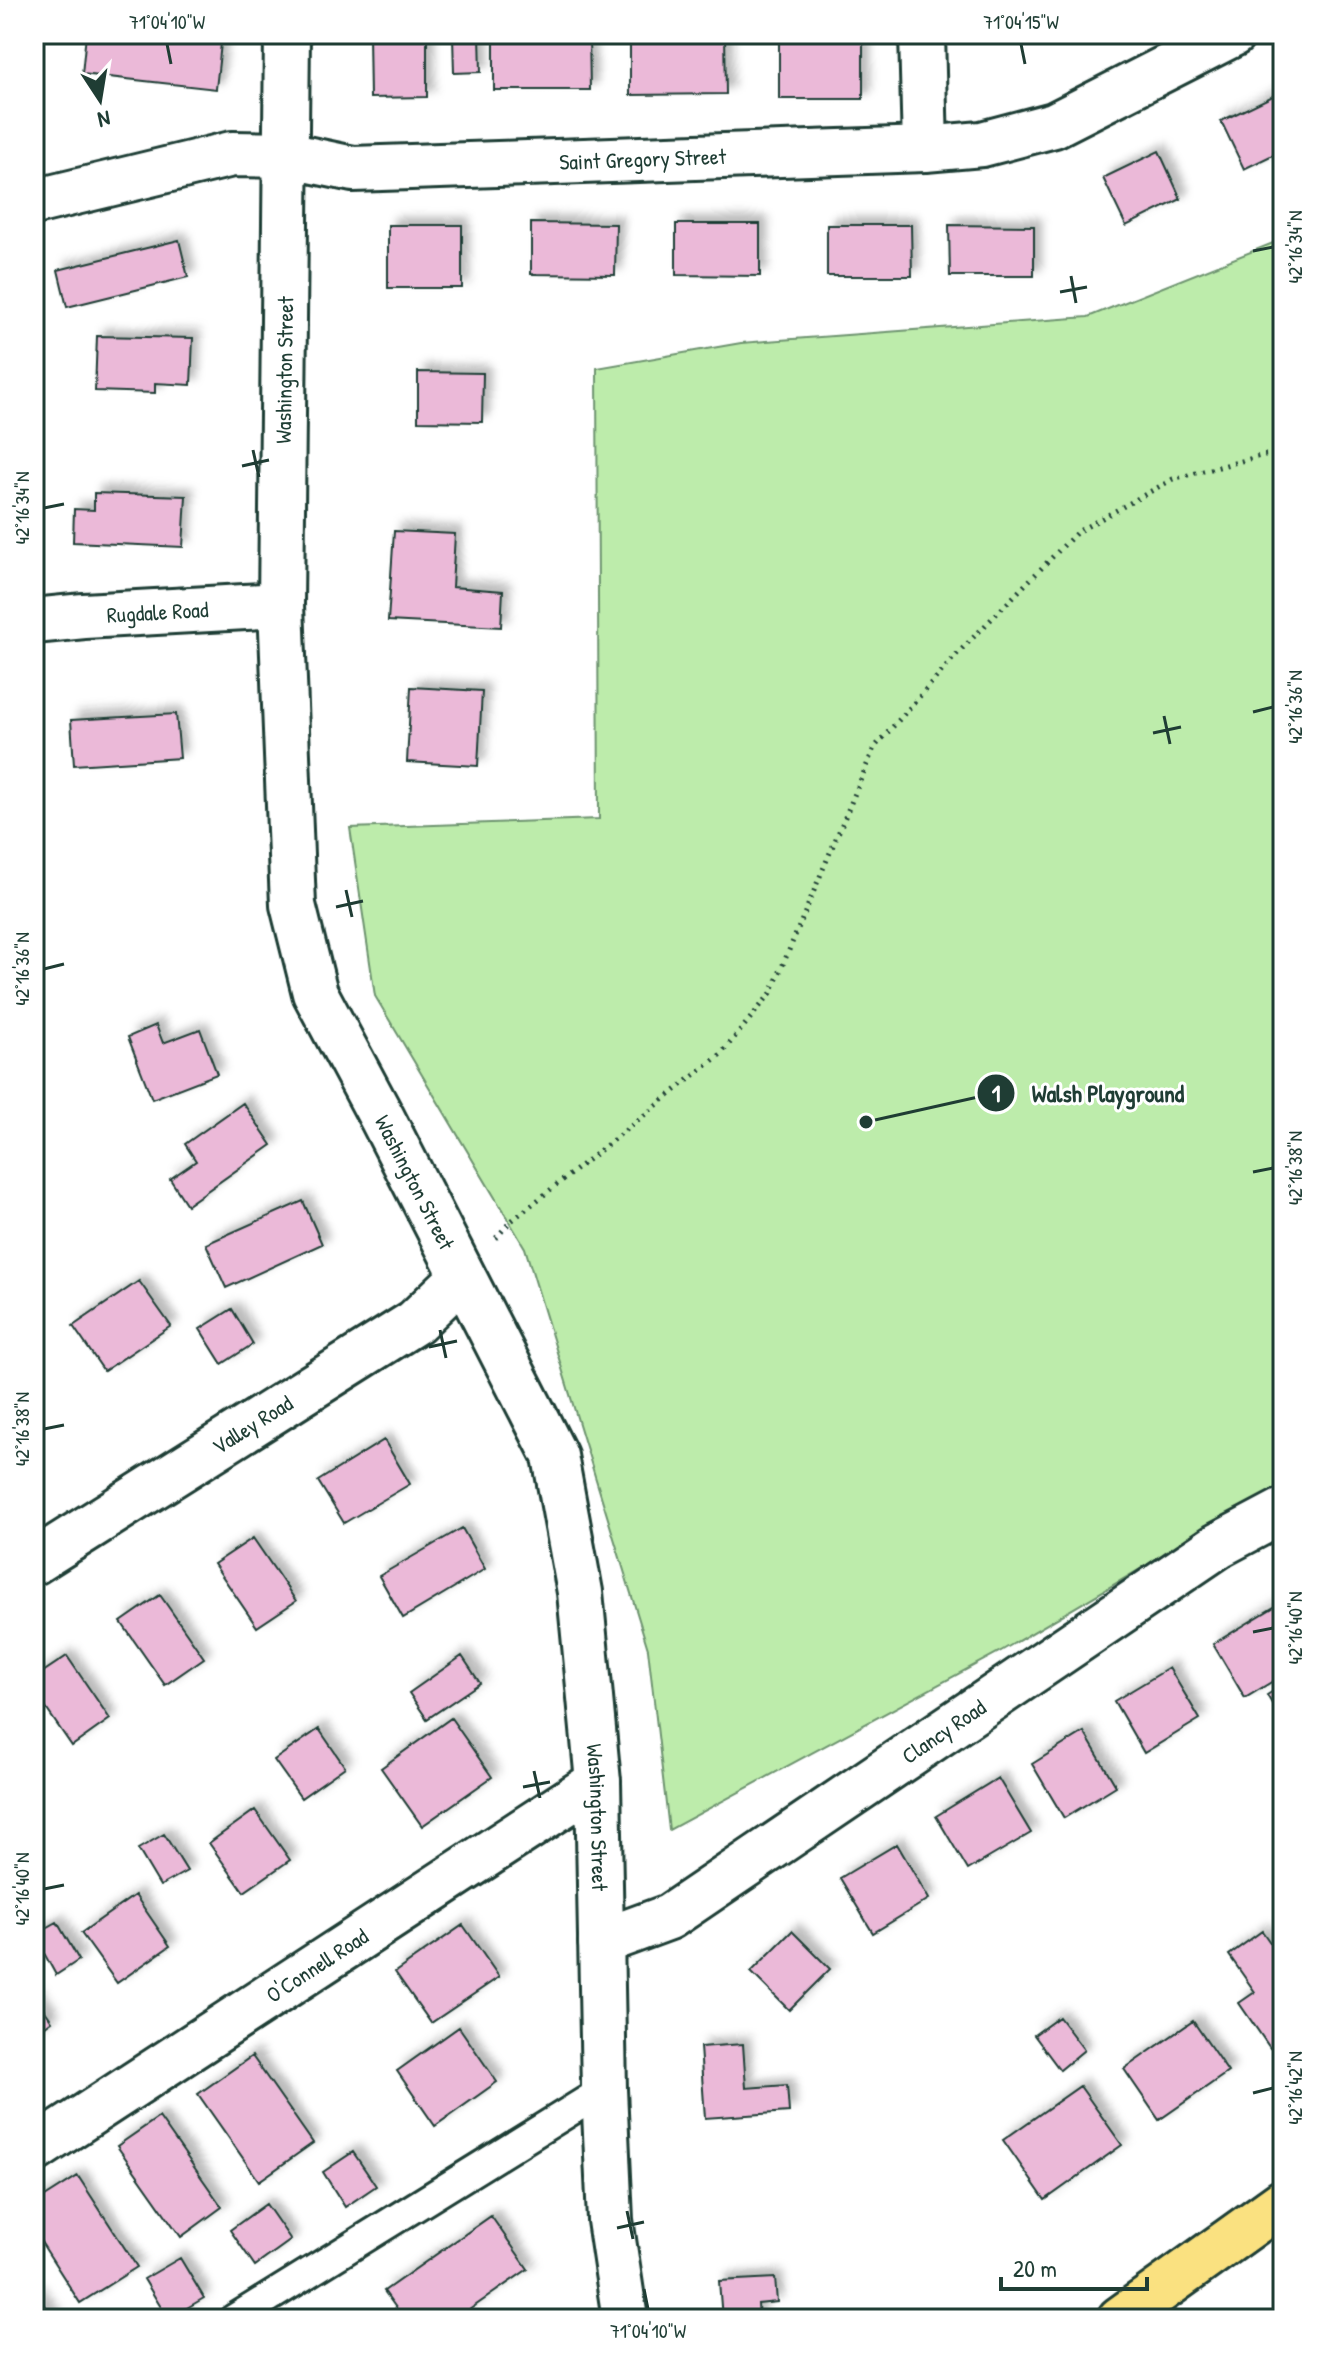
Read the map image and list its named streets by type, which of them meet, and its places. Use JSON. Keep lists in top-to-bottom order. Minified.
{"streets":{"street":["Saint Gregory Street","Washington Street","Rugdale Road","Valley Road","Clancy Road","O'Connell Road"]},"crossings":[["Saint Gregory Street","Washington Street"],["Washington Street","Rugdale Road"],["Washington Street","Valley Road"],["Washington Street","Clancy Road"],["Washington Street","O'Connell Road"]],"places":["Walsh Playground"],"scale_bar":"20 m","north":"bottom","coordinates":["71°04'10\"W","71°04'15\"W","42°16'34\"N","42°16'36\"N","42°16'38\"N","42°16'40\"N","42°16'42\"N"]}
